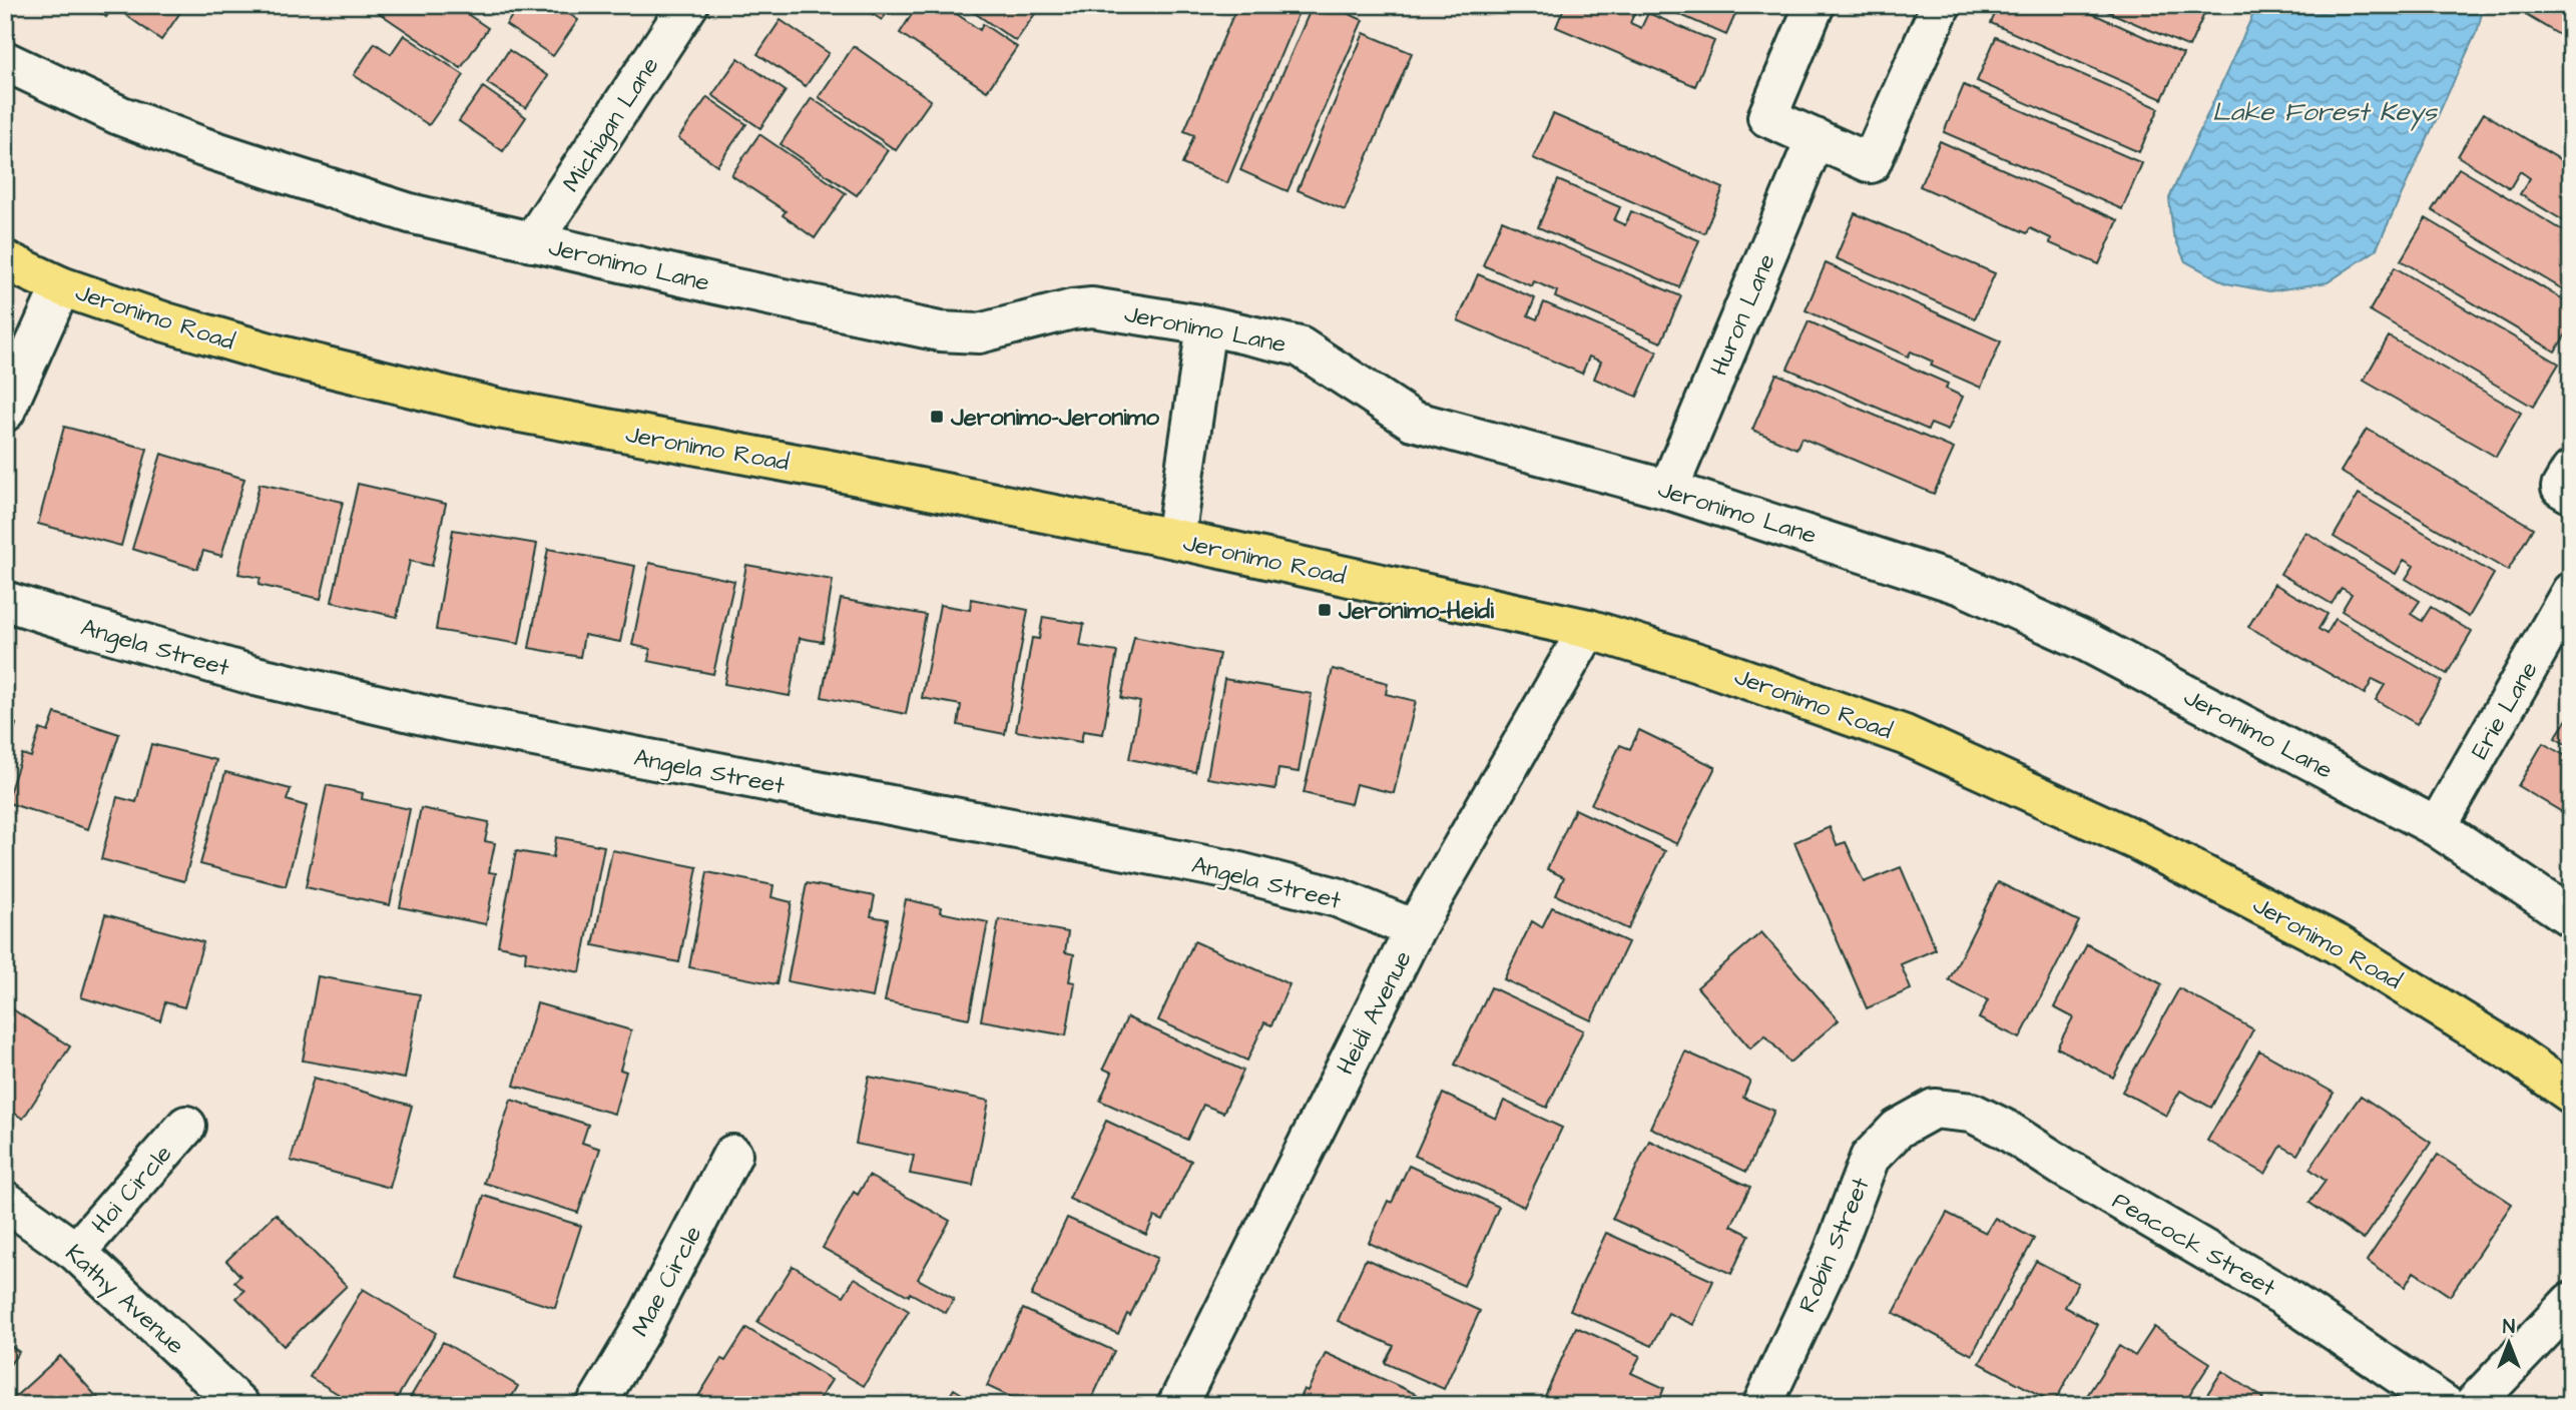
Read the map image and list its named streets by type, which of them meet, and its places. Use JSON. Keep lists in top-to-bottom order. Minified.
{"streets":{"main road":["Jeronimo Road"],"street":["Michigan Lane","Jeronimo Lane","Huron Lane","Angela Street","Erie Lane","Heidi Avenue","Hoi Circle","Peacock Street","Robin Street","Mae Circle","Kathy Avenue"]},"crossings":[["Michigan Lane","Jeronimo Lane"],["Jeronimo Lane","Huron Lane"],["Jeronimo Lane","Erie Lane"],["Jeronimo Road","Heidi Avenue"],["Angela Street","Heidi Avenue"],["Hoi Circle","Kathy Avenue"],["Peacock Street","Robin Street"]],"water":["Lake Forest Keys"],"places":{"transit":["Jeronimo-Jeronimo","Jeronimo-Heidi"]},"north":"top"}
